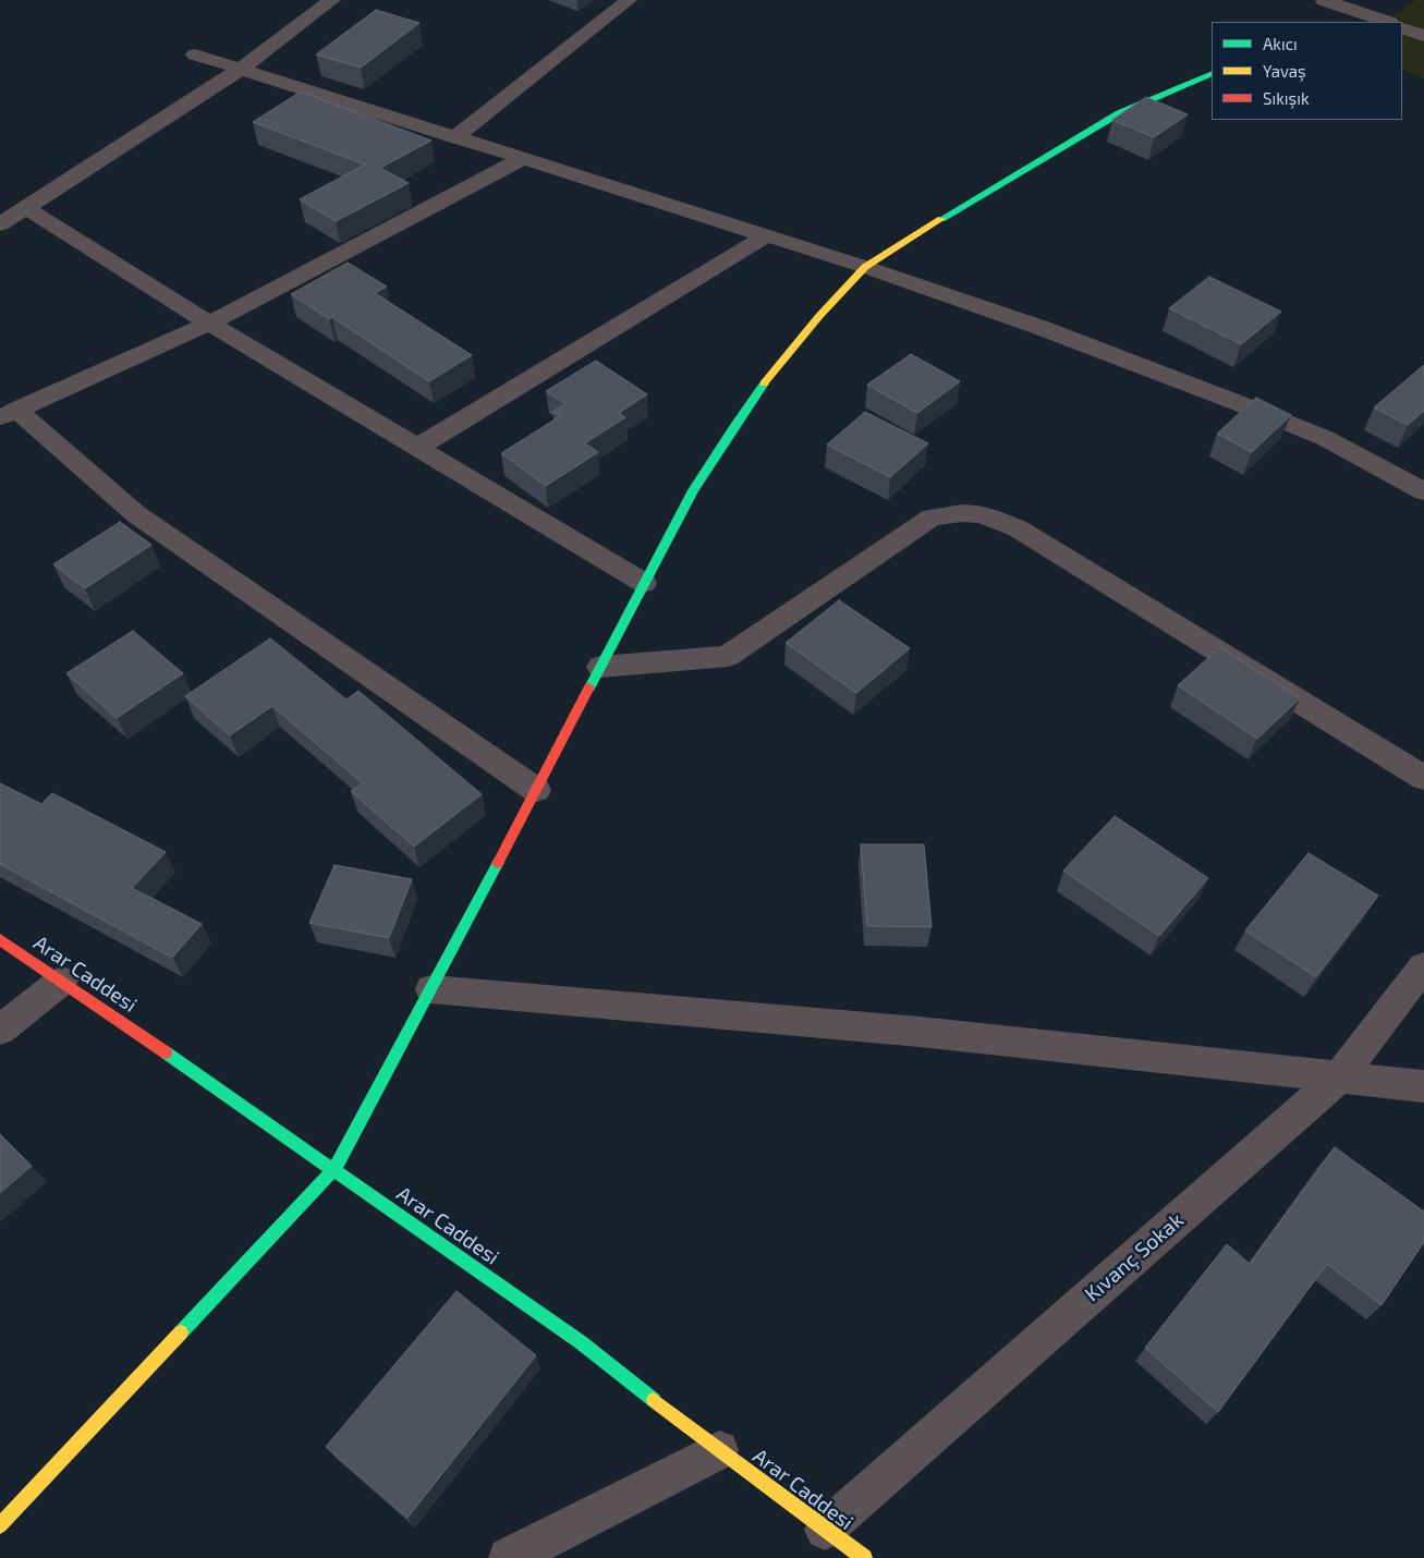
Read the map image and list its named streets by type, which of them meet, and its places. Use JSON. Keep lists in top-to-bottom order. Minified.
{"streets":{"street":["Arar Caddesi","Kıvanç Sokak"]},"crossings":[["Arar Caddesi","Kıvanç Sokak"]],"legend":["Akıcı","Yavaş","Sıkışık"]}
